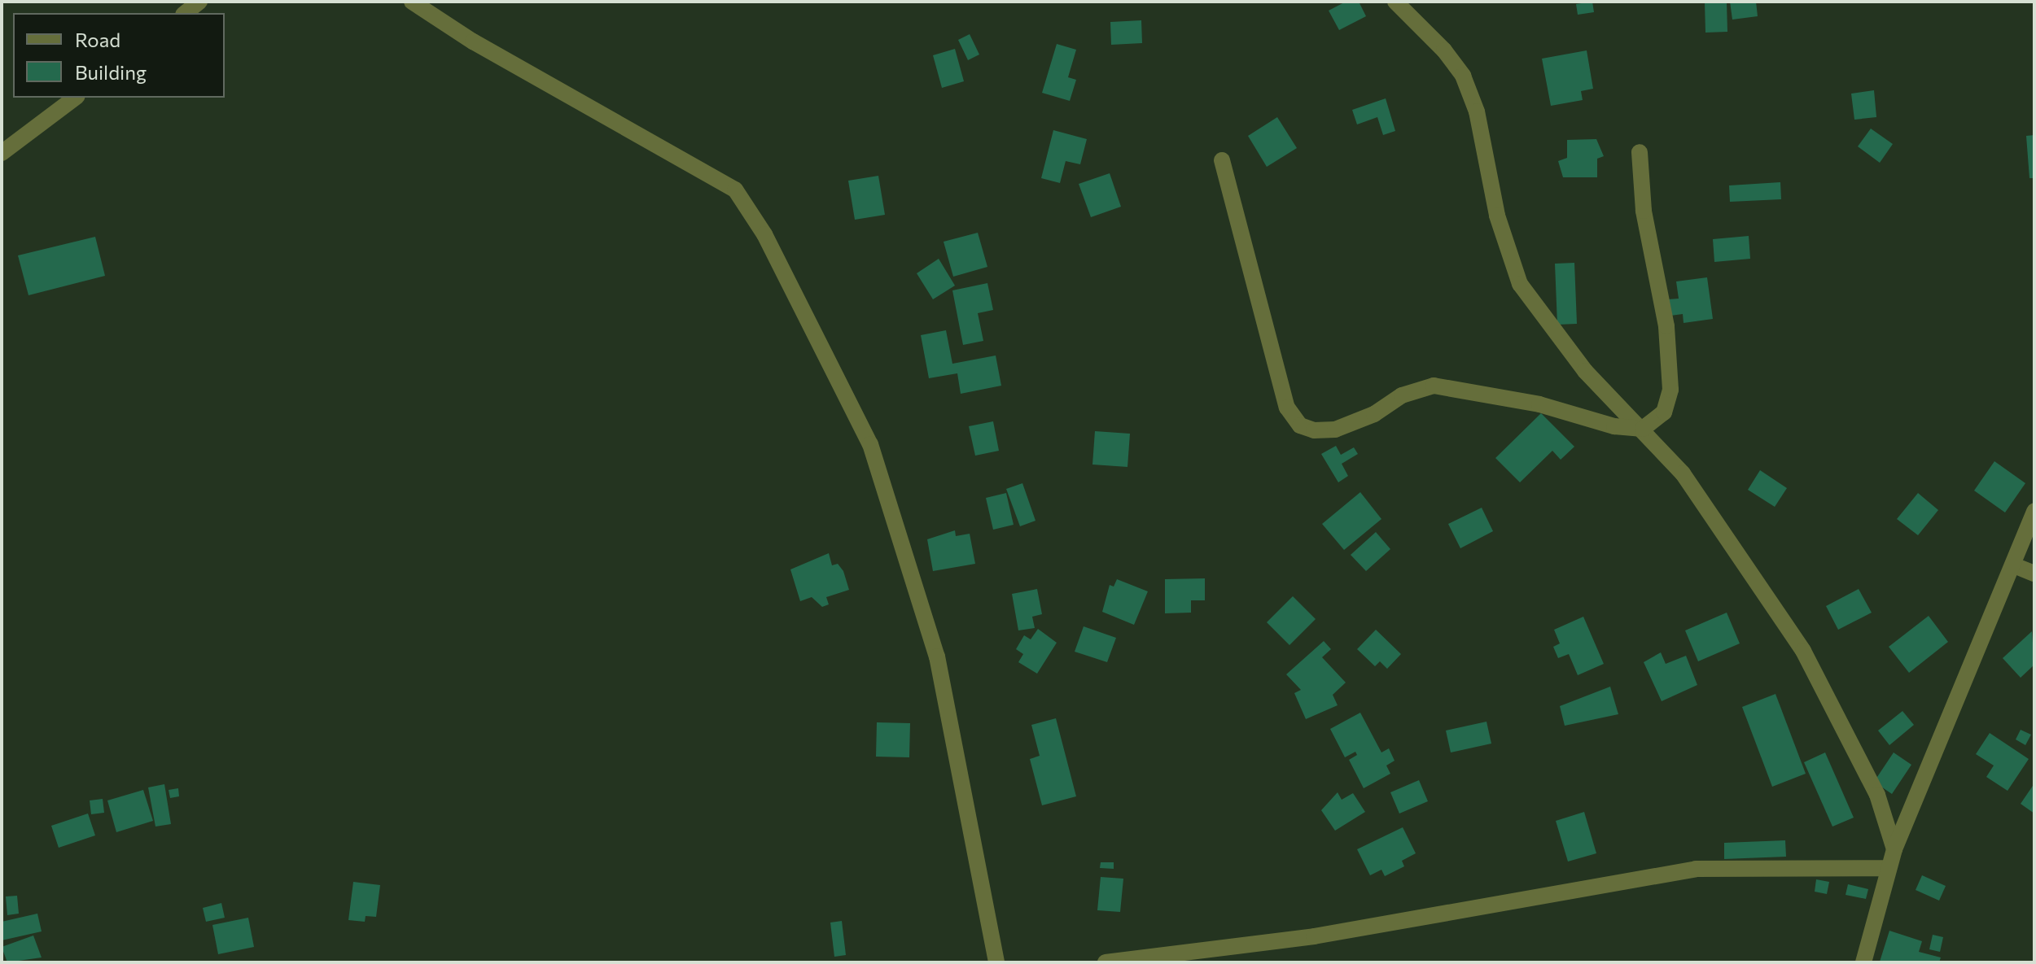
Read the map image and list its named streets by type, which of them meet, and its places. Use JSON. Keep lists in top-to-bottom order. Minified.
{"legend":["Road","Building"]}
